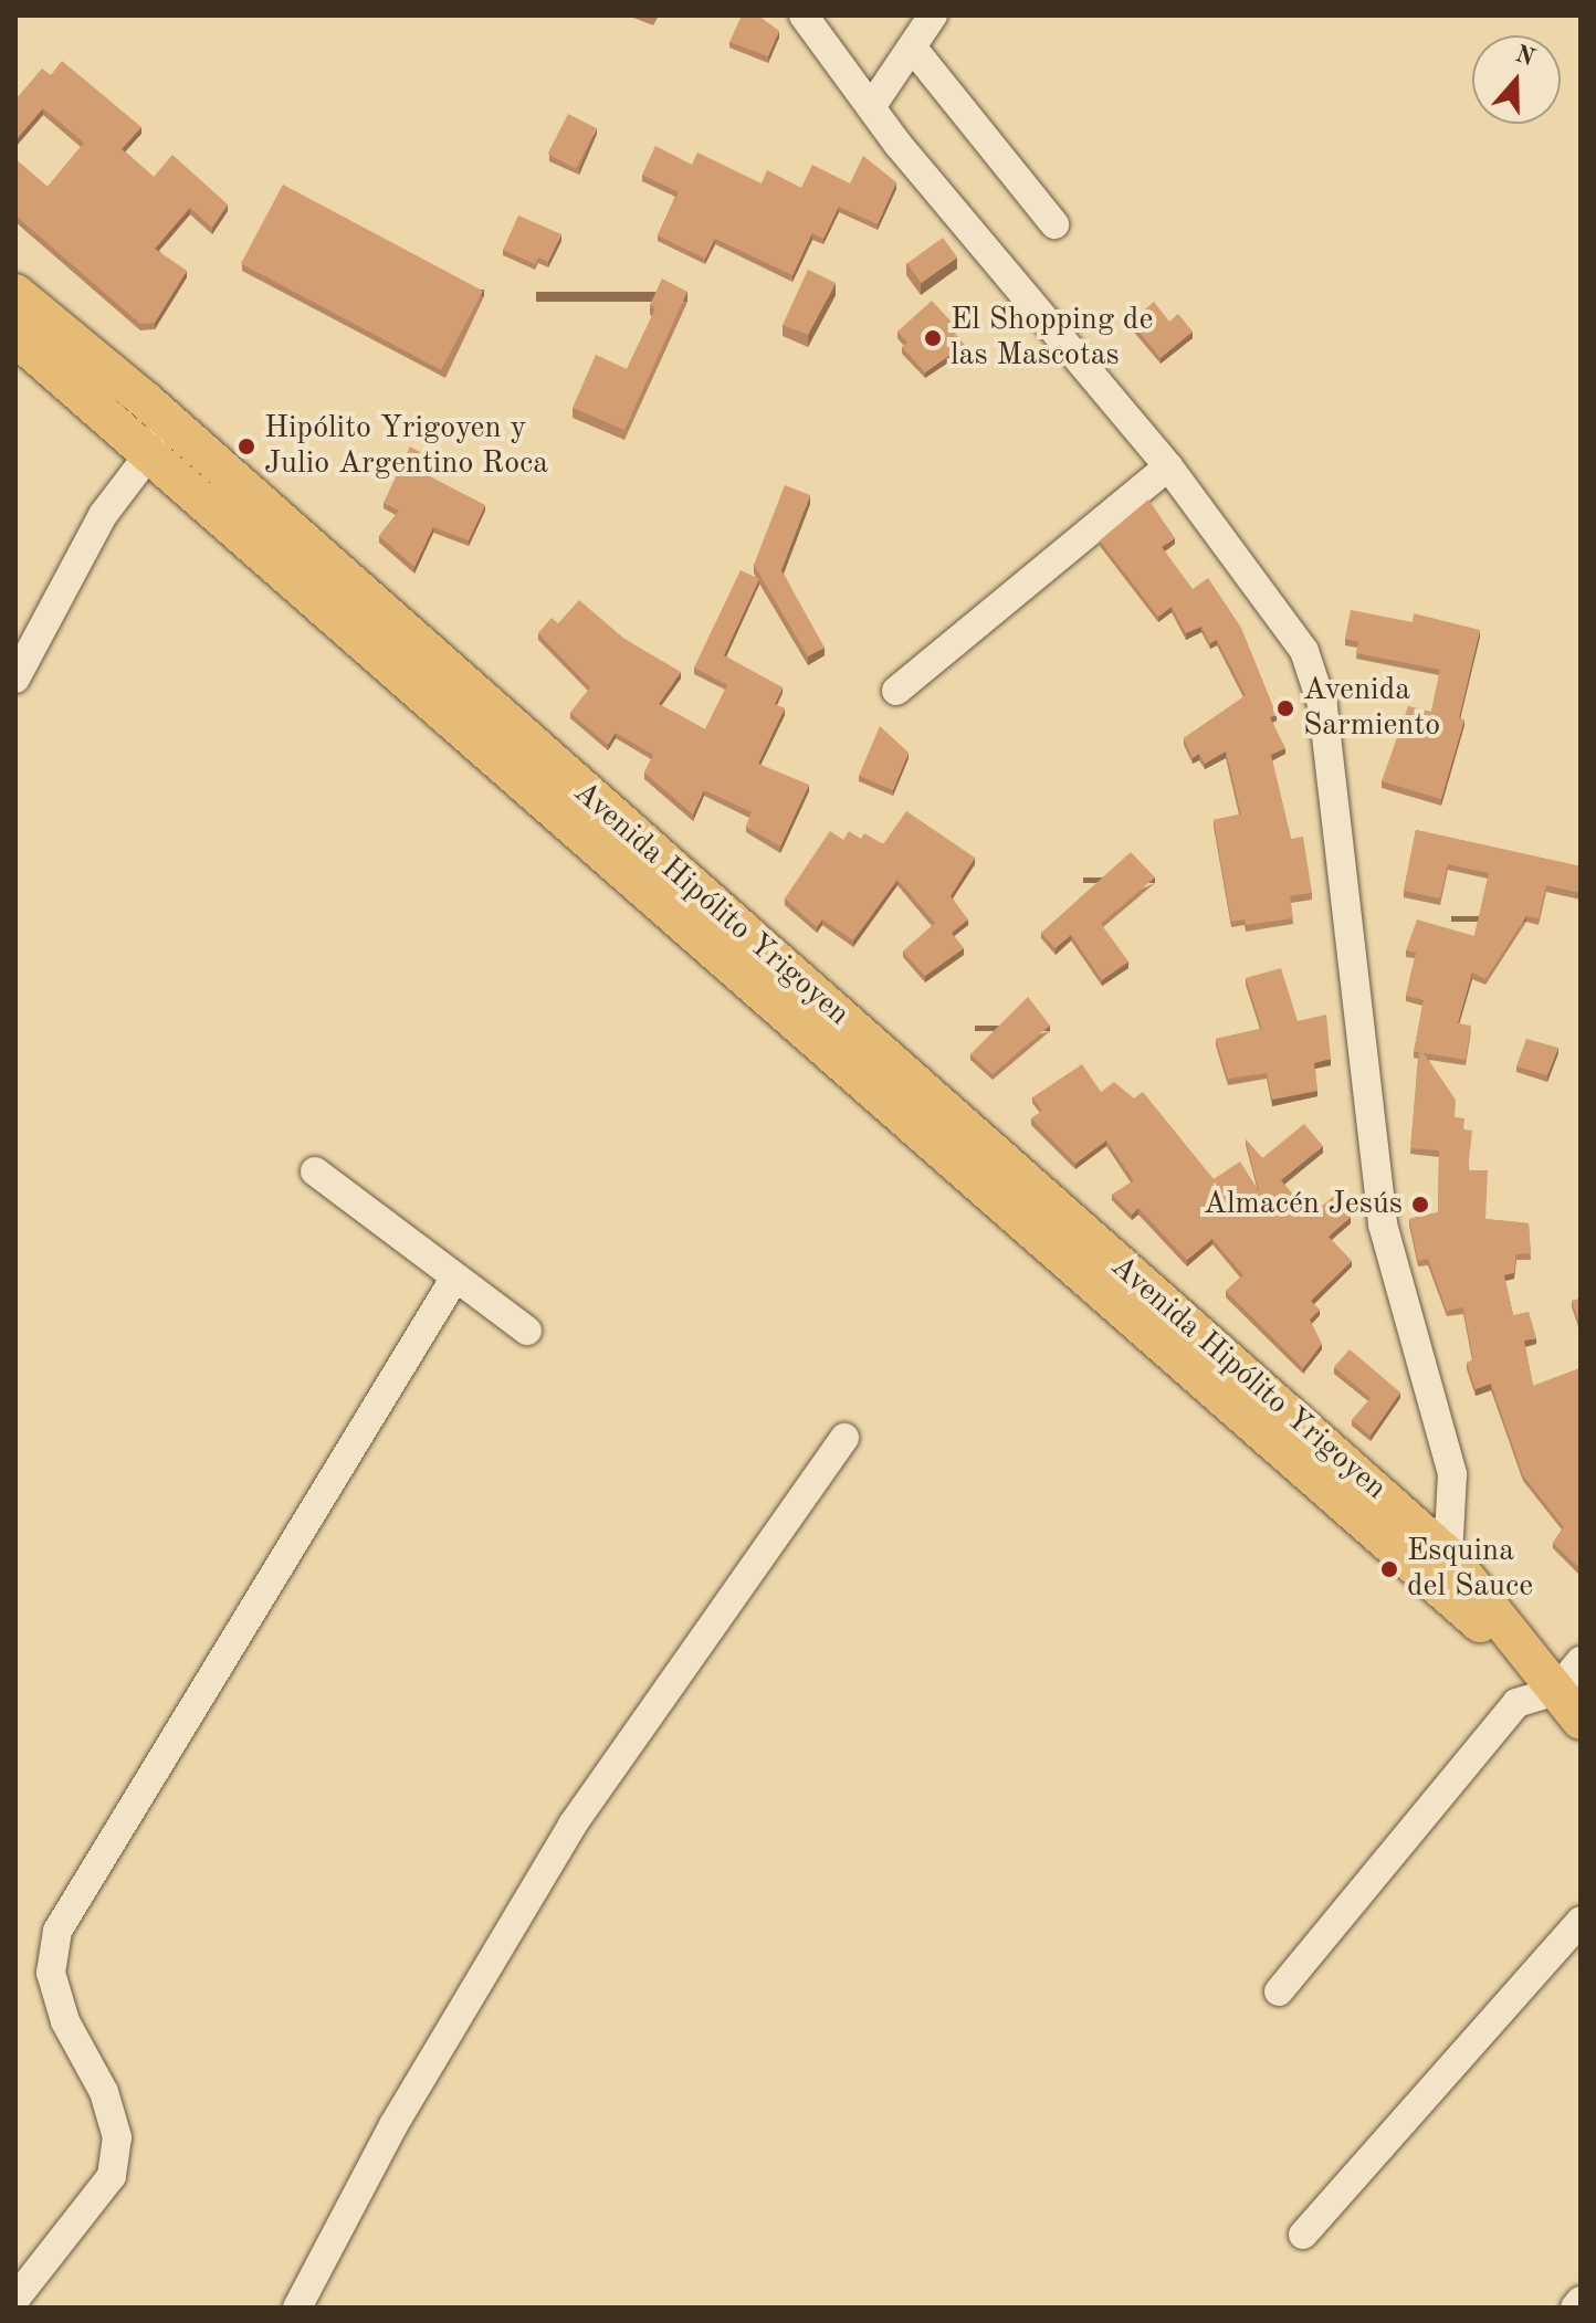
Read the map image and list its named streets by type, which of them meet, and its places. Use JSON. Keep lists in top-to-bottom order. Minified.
{"streets":{"main road":["Avenida Hipólito Yrigoyen"]},"places":["El Shopping de las Mascotas","Hipólito Yrigoyen y Julio Argentino Roca","Avenida Sarmiento","Almacén Jesús","Esquina del Sauce"],"north":"top"}
